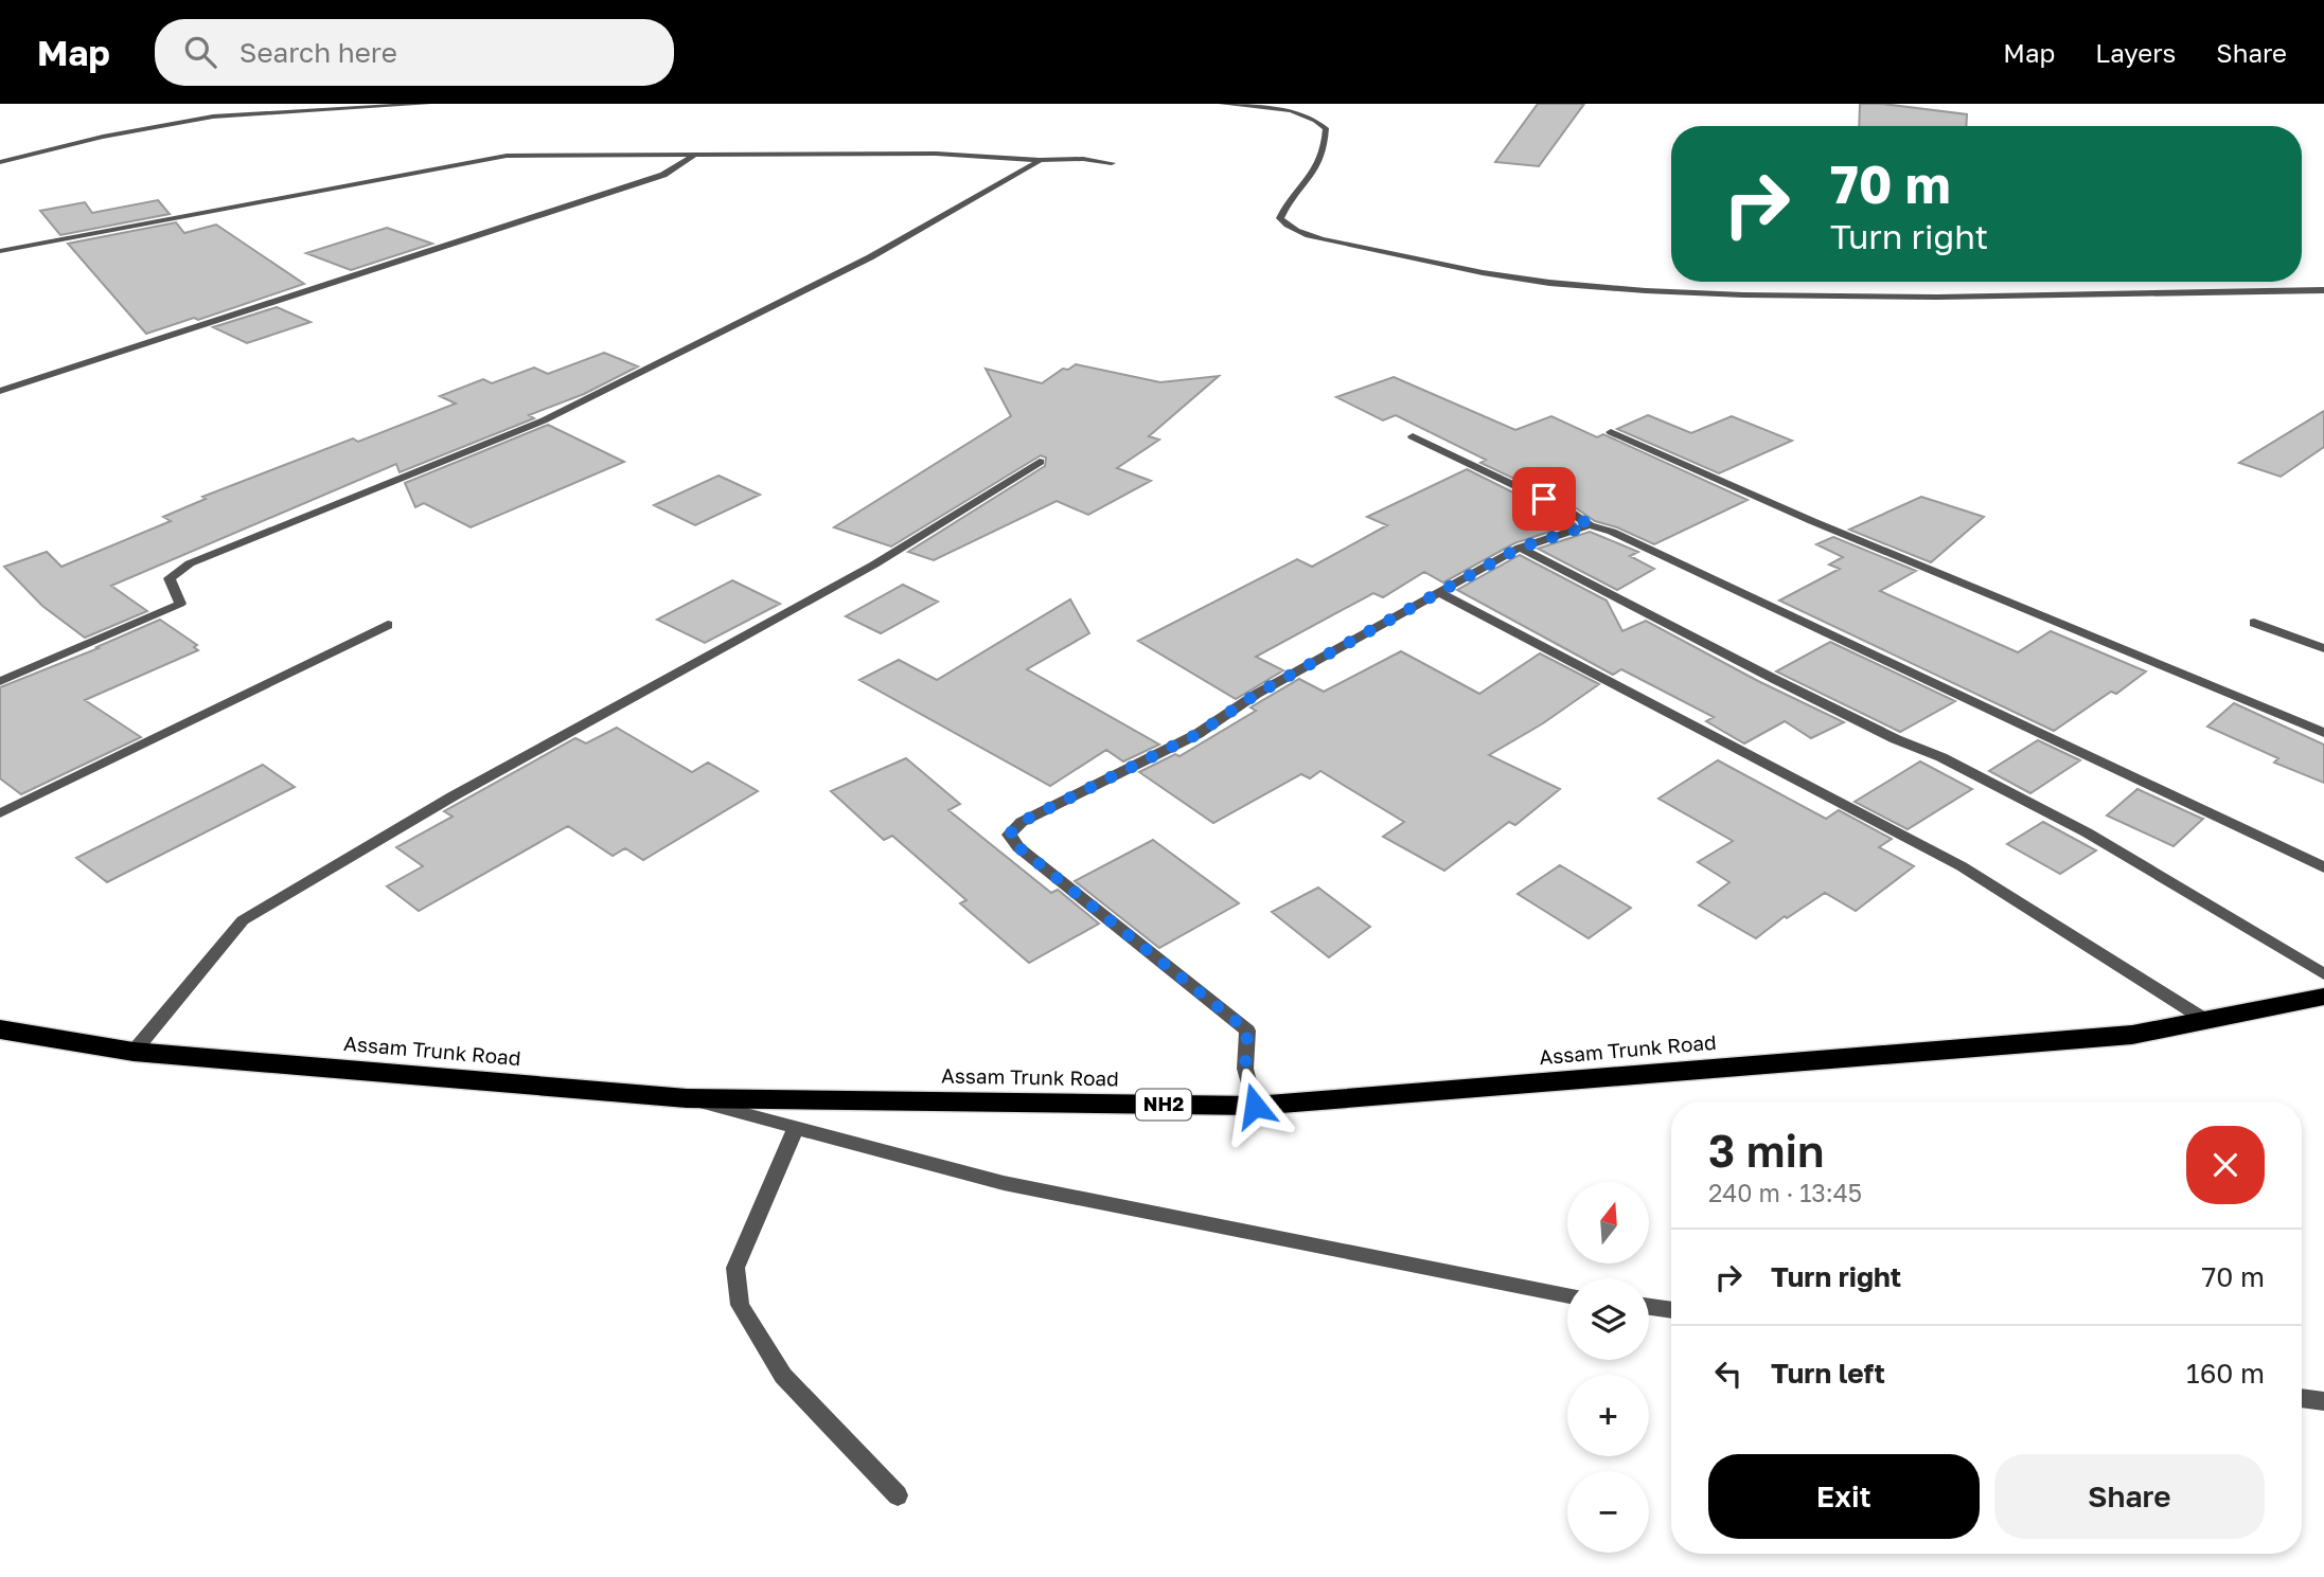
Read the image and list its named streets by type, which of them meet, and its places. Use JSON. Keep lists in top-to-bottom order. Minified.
{"streets":{"highway":["Assam Trunk Road","NH2"]},"north":"top","page":{"header":"Map","search":"Search here","nav":["Map","Layers","Share"],"turn":["70 m","Turn right"],"heading":["3 min","240 m · 13:45"],"map_buttons":["+","−"],"list":[{"name":"Turn right","value":"70 m"},{"name":"Turn left","value":"160 m"}],"buttons":["Exit","Share"]}}
